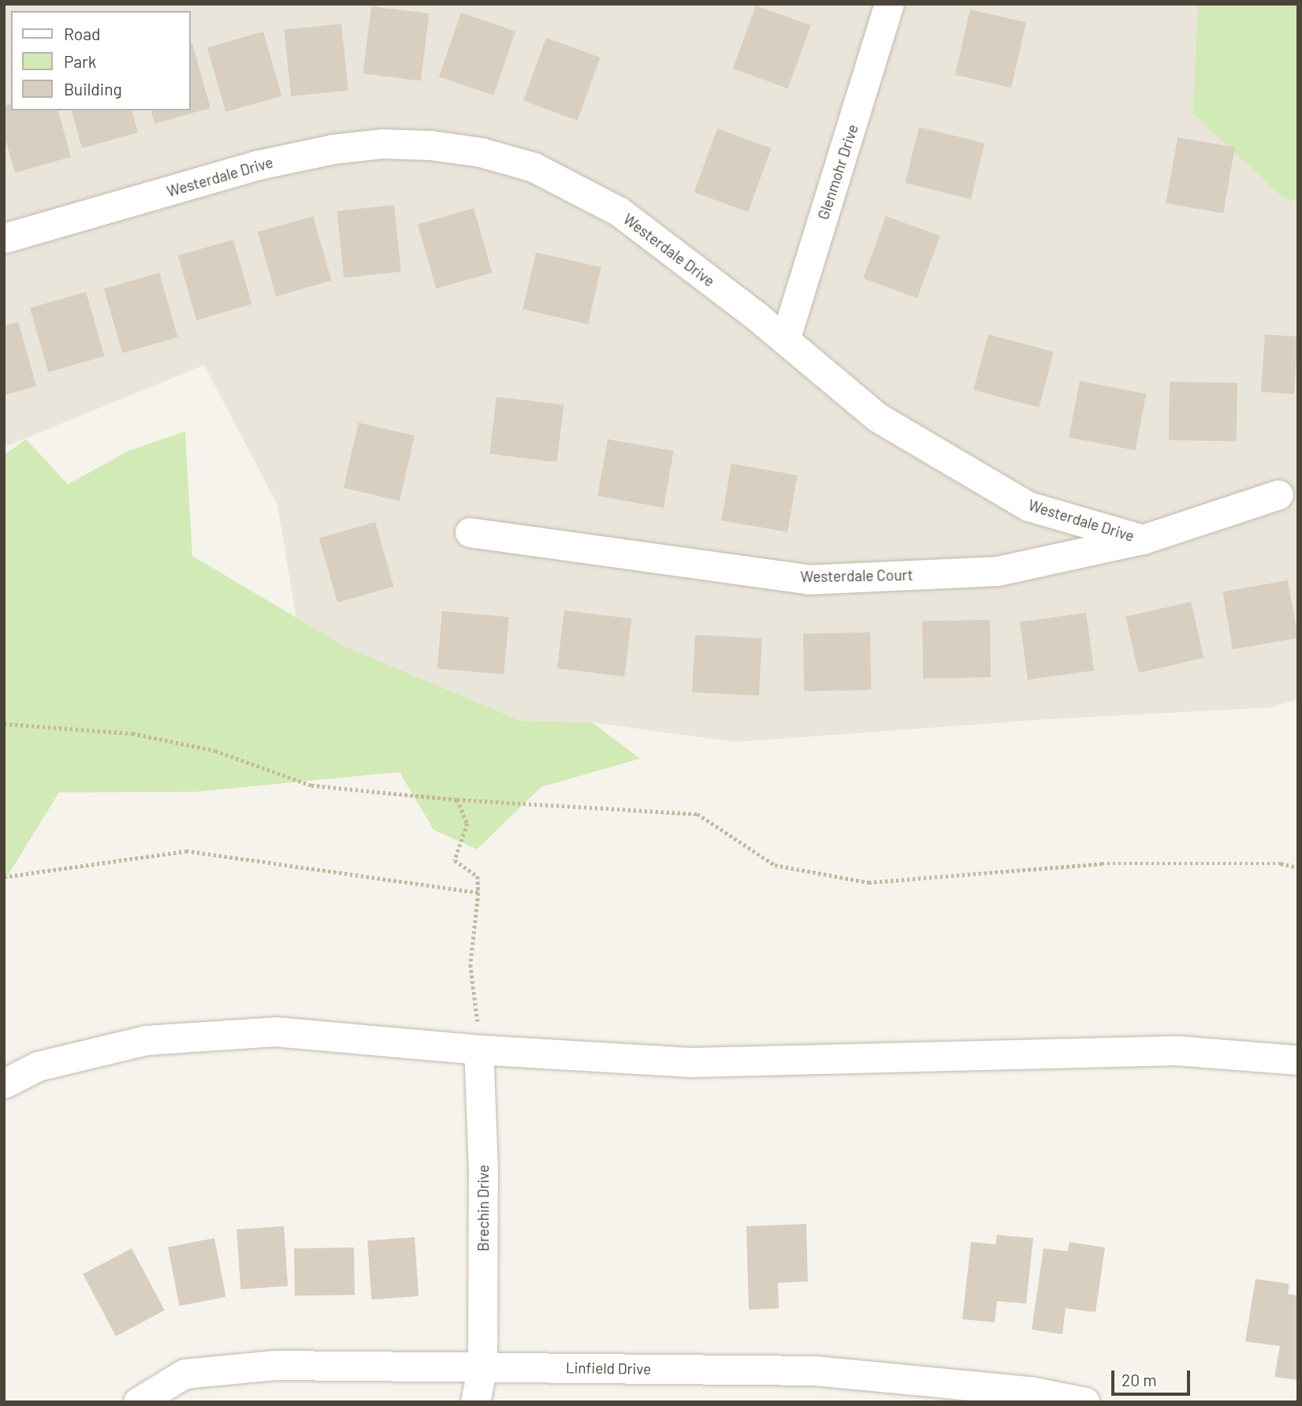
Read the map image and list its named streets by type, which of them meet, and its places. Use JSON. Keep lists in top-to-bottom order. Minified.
{"streets":{"street":["Glenmohr Drive","Westerdale Drive","Westerdale Court","Brechin Drive","Linfield Drive"]},"crossings":[["Glenmohr Drive","Westerdale Drive"],["Westerdale Drive","Westerdale Court"],["Brechin Drive","Linfield Drive"]],"legend":["Road","Park","Building"],"scale_bar":"20 m"}
